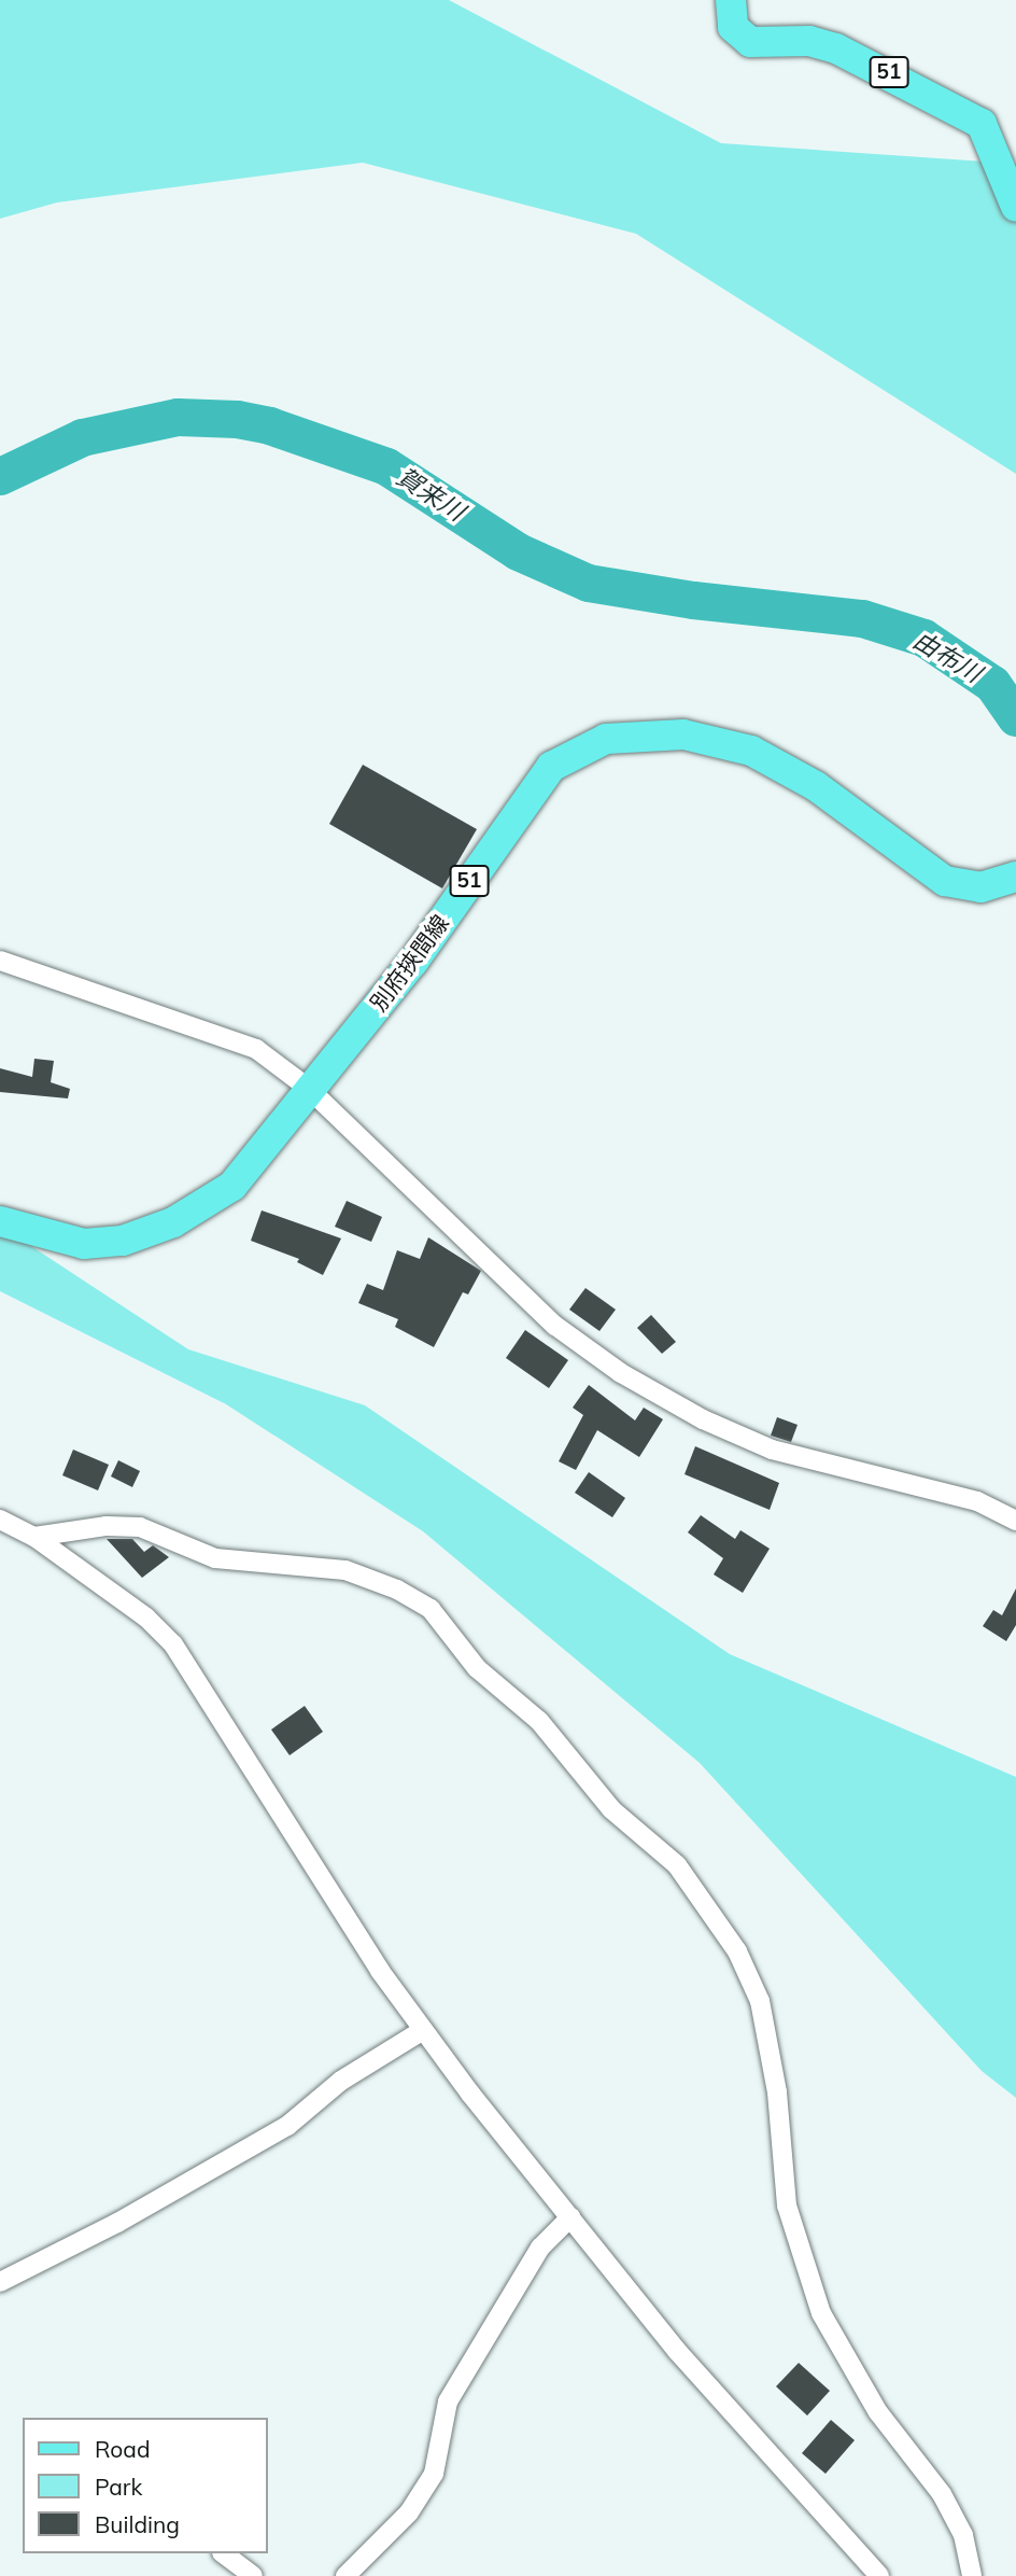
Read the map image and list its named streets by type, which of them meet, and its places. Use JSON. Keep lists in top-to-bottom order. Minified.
{"streets":{"main road":["51","別府挾間線"]},"water":["賀来川","由布川"],"legend":["Road","Park","Building"]}
